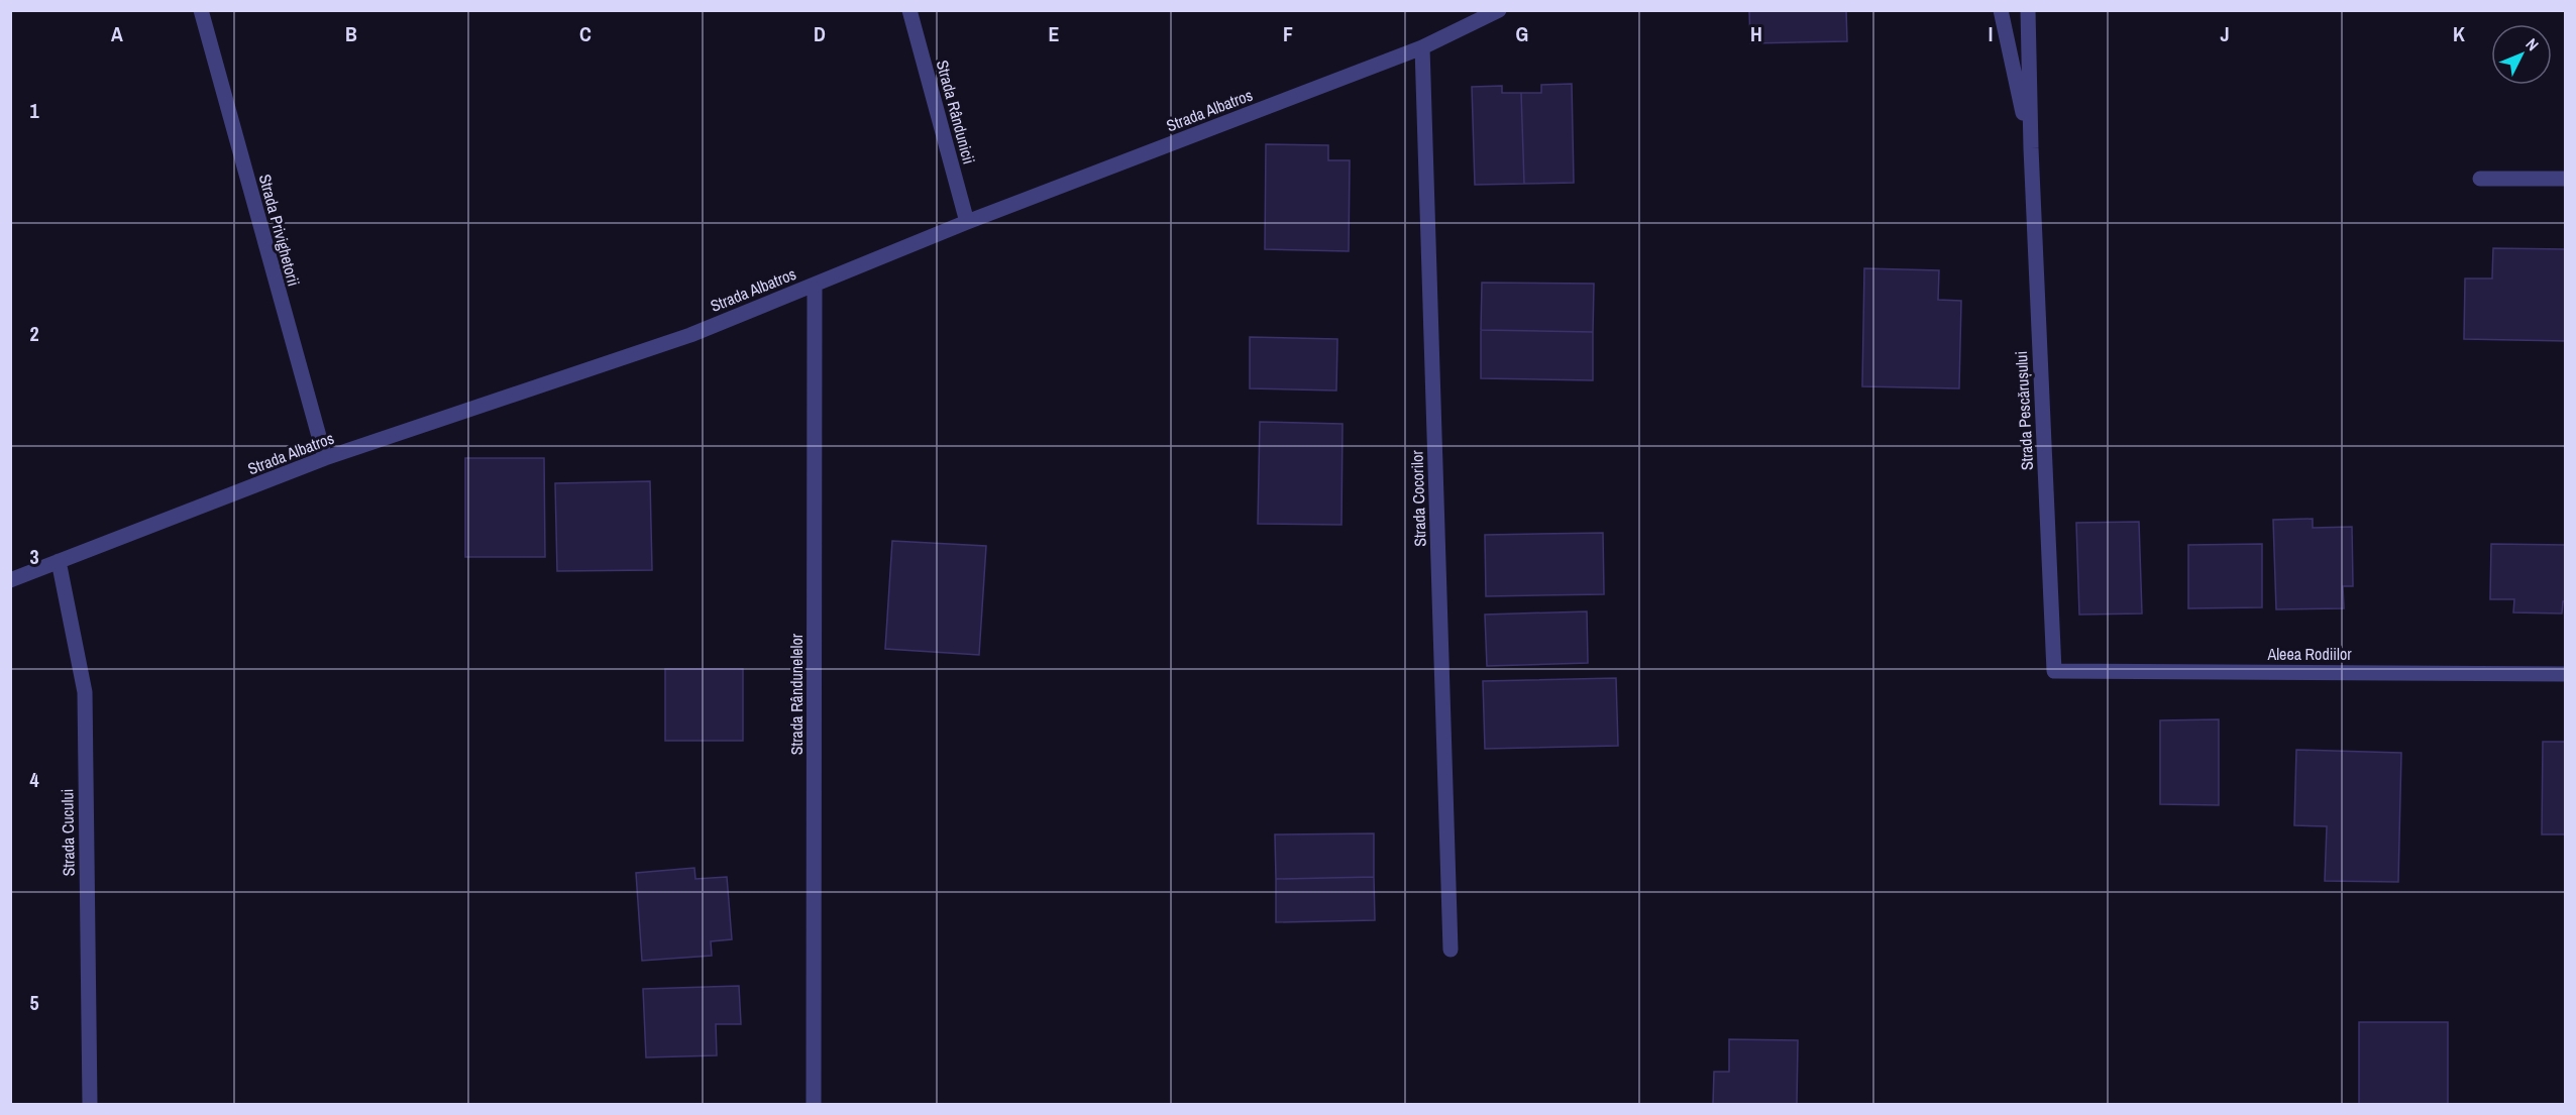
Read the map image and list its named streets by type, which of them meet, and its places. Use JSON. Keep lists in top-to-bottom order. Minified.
{"streets":{"street":["Strada Albatros","Strada Rândunicii","Strada Privighetorii","Strada Pescărușului","Strada Cocorilor","Aleea Rodiilor","Strada Rândunelelor","Strada Cucului"]},"crossings":[["Strada Albatros","Strada Rândunicii"],["Strada Albatros","Strada Privighetorii"],["Strada Albatros","Strada Cocorilor"],["Strada Albatros","Strada Rândunelelor"],["Strada Albatros","Strada Cucului"],["Strada Pescărușului","Aleea Rodiilor"]],"north":"top right","grid":{"columns":["A","B","C","D","E","F","G","H","I","J","K"],"rows":["1","2","3","4","5"]}}
